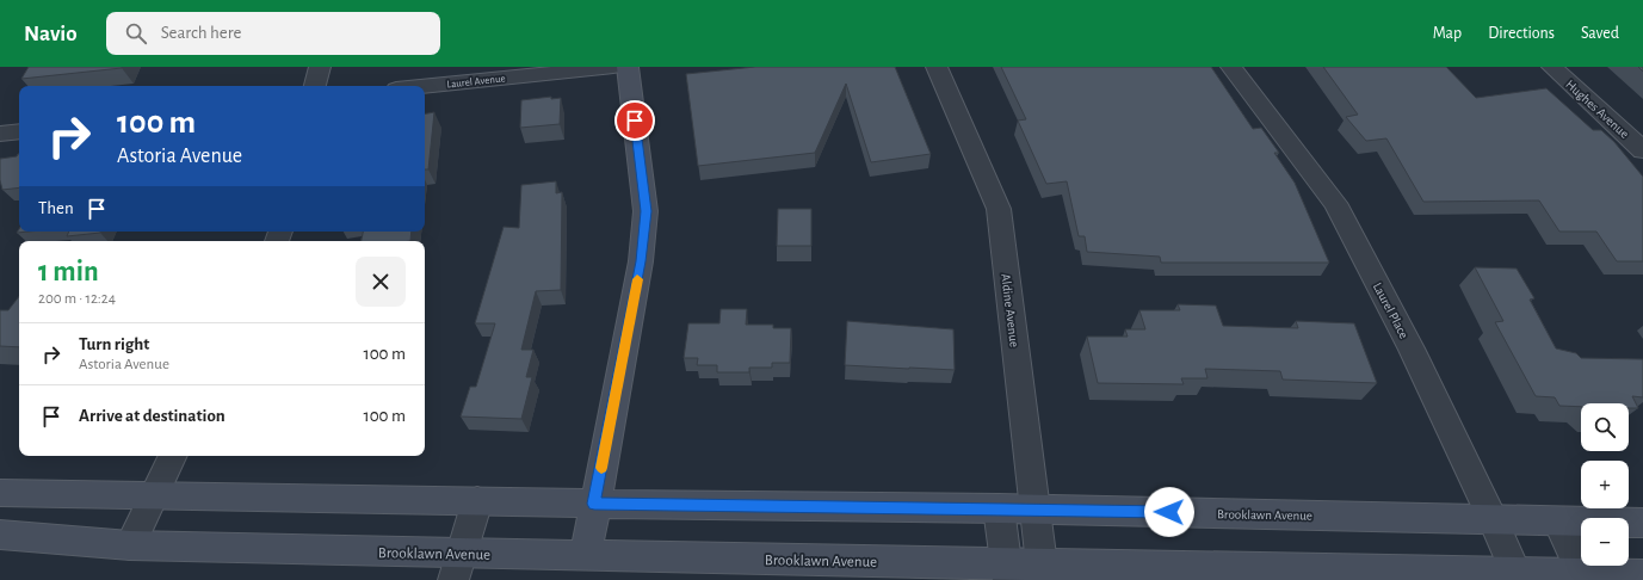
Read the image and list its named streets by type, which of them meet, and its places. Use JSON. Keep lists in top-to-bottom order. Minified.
{"streets":{"main road":["Brooklawn Avenue"],"street":["Laurel Avenue","Hughes Avenue","Aldine Avenue","Laurel Place"]},"crossings":[["Aldine Avenue","Brooklawn Avenue"],["Laurel Place","Brooklawn Avenue"]],"page":{"header":"Navio","search":"Search here","nav":["Map","Directions","Saved"],"turn":["100 m","Astoria Avenue"],"then":"Then","heading":["1 min","200 m · 12:24"],"list":[{"name":"Turn right","note":"Astoria Avenue","value":"100 m"},{"name":"Arrive at destination","value":"100 m"}],"map_buttons":["+","−"]}}
